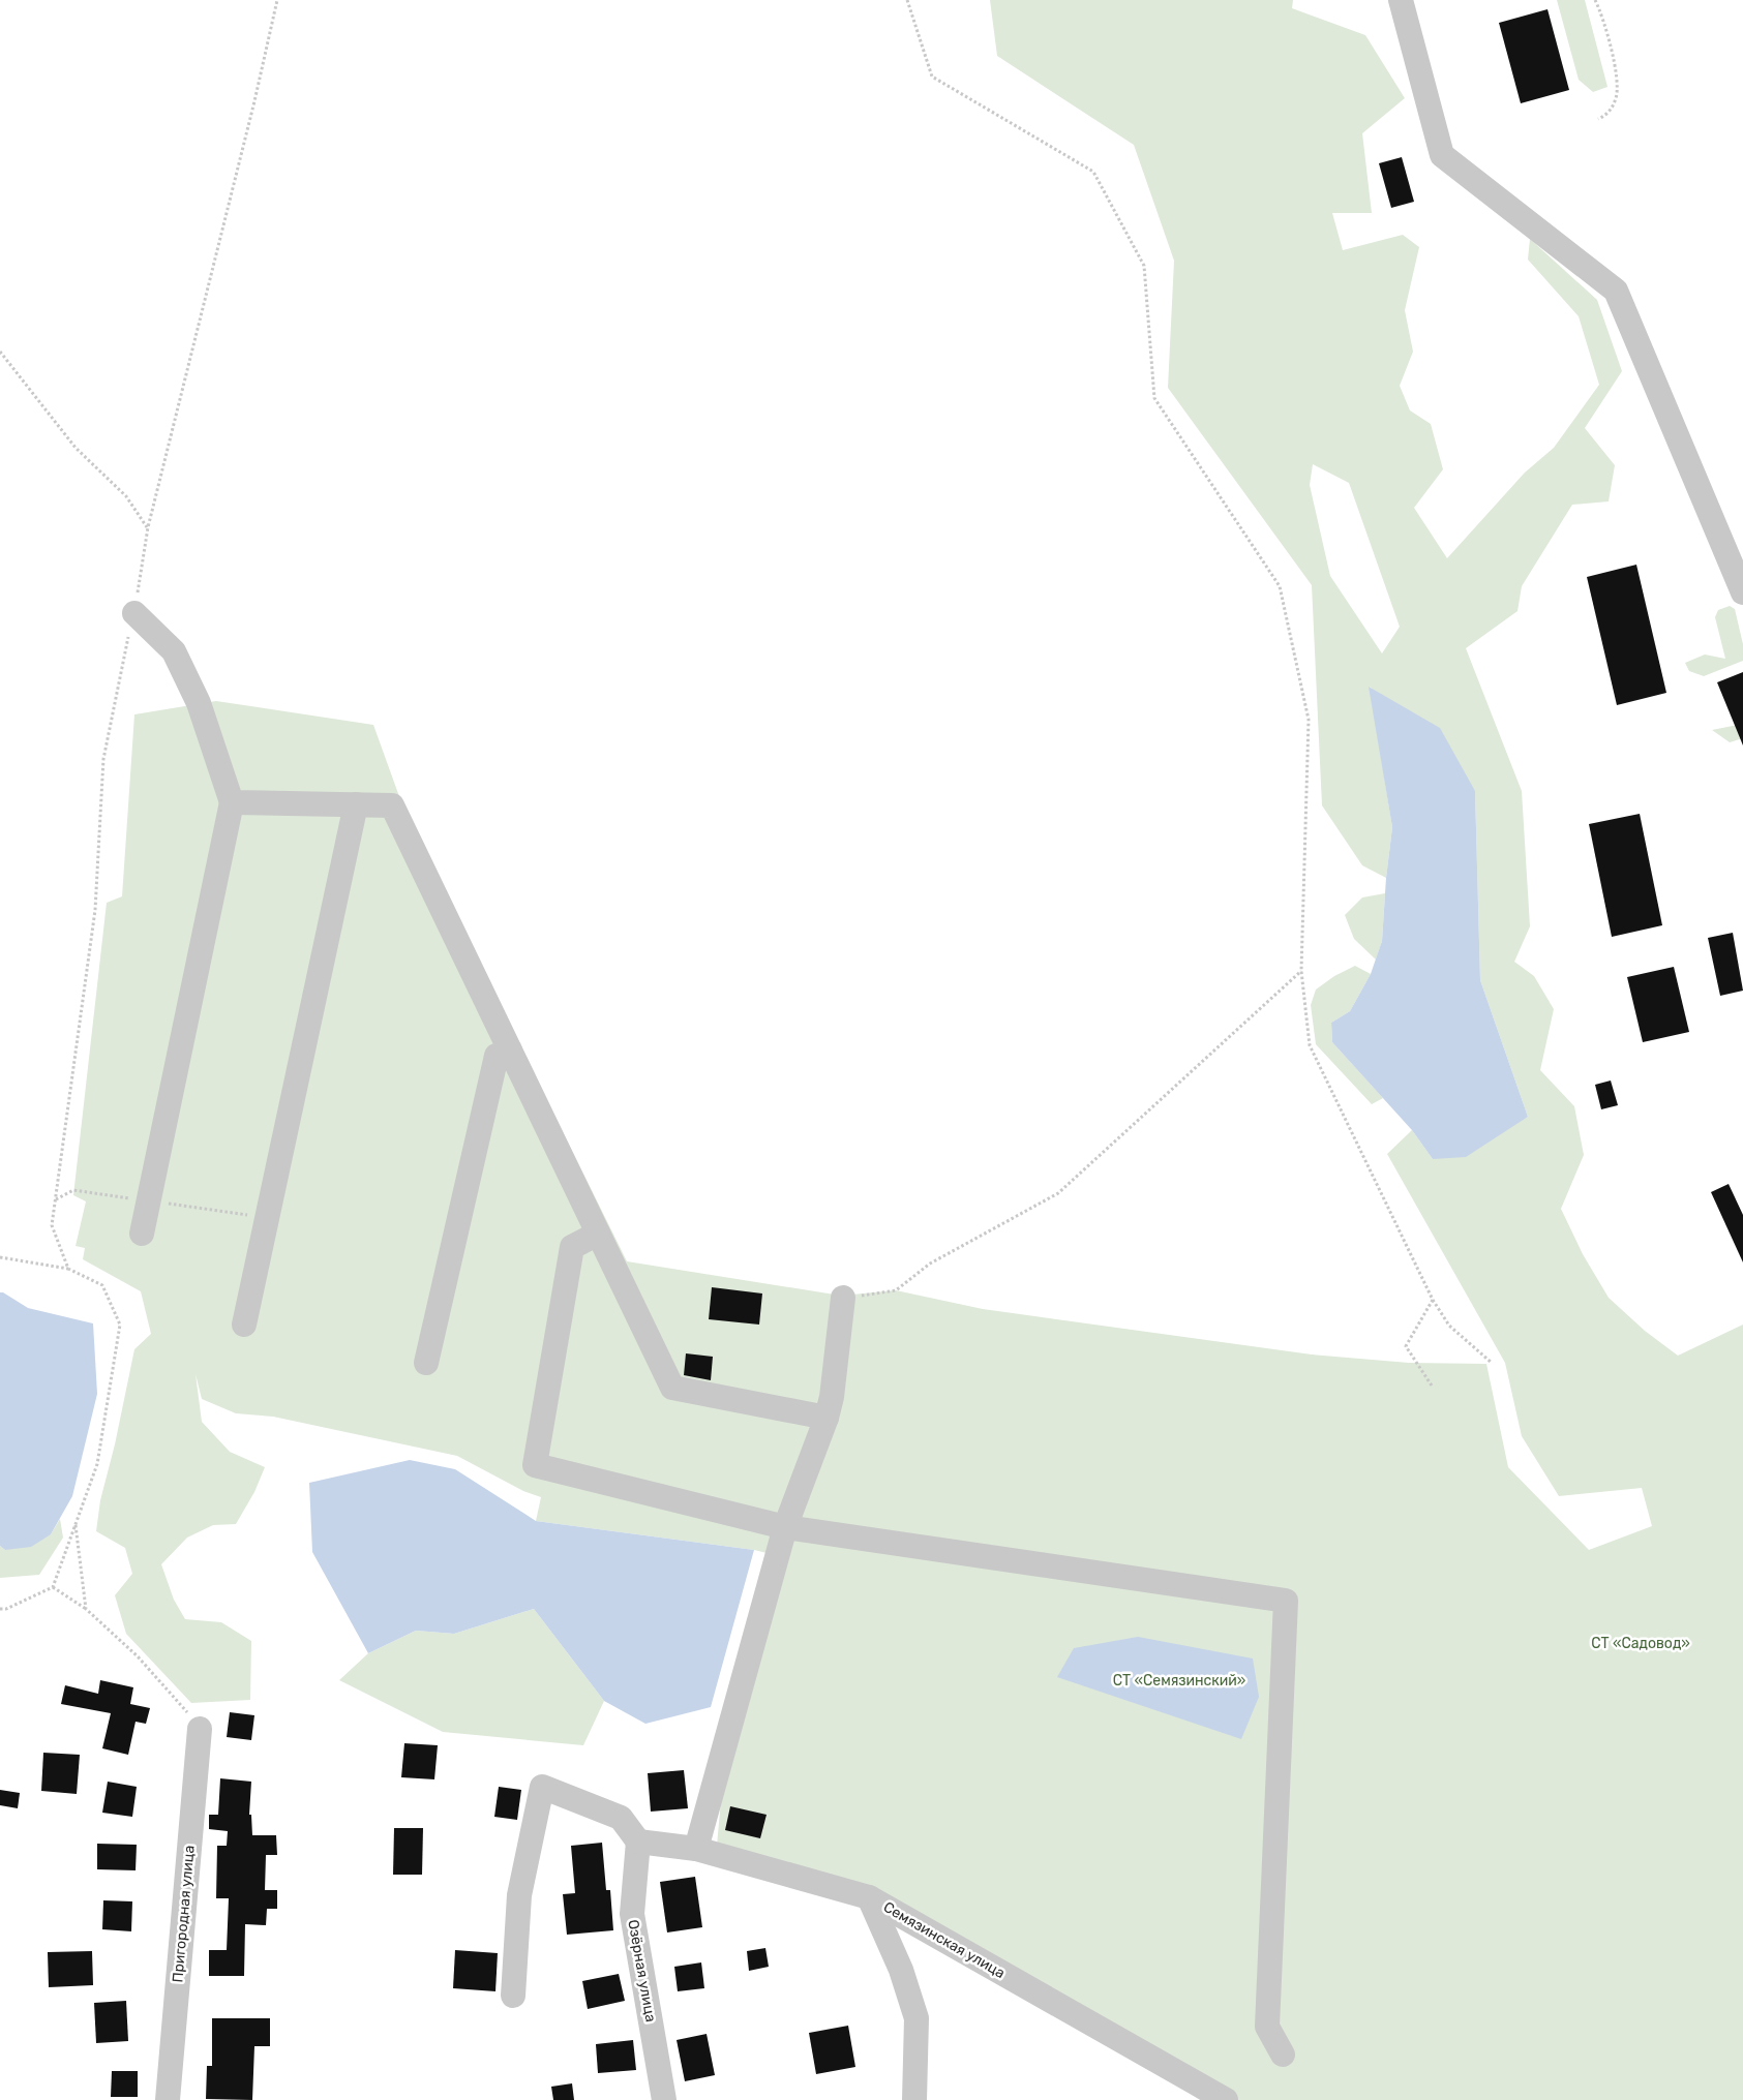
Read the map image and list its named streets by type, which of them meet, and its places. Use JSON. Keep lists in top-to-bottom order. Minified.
{"streets":{"street":["Пригородная улица","Семязинская улица","Озёрная улица"]},"crossings":[["Семязинская улица","Озёрная улица"]],"parks":["СТ «Садовод»","СТ «Семязинский»"]}
